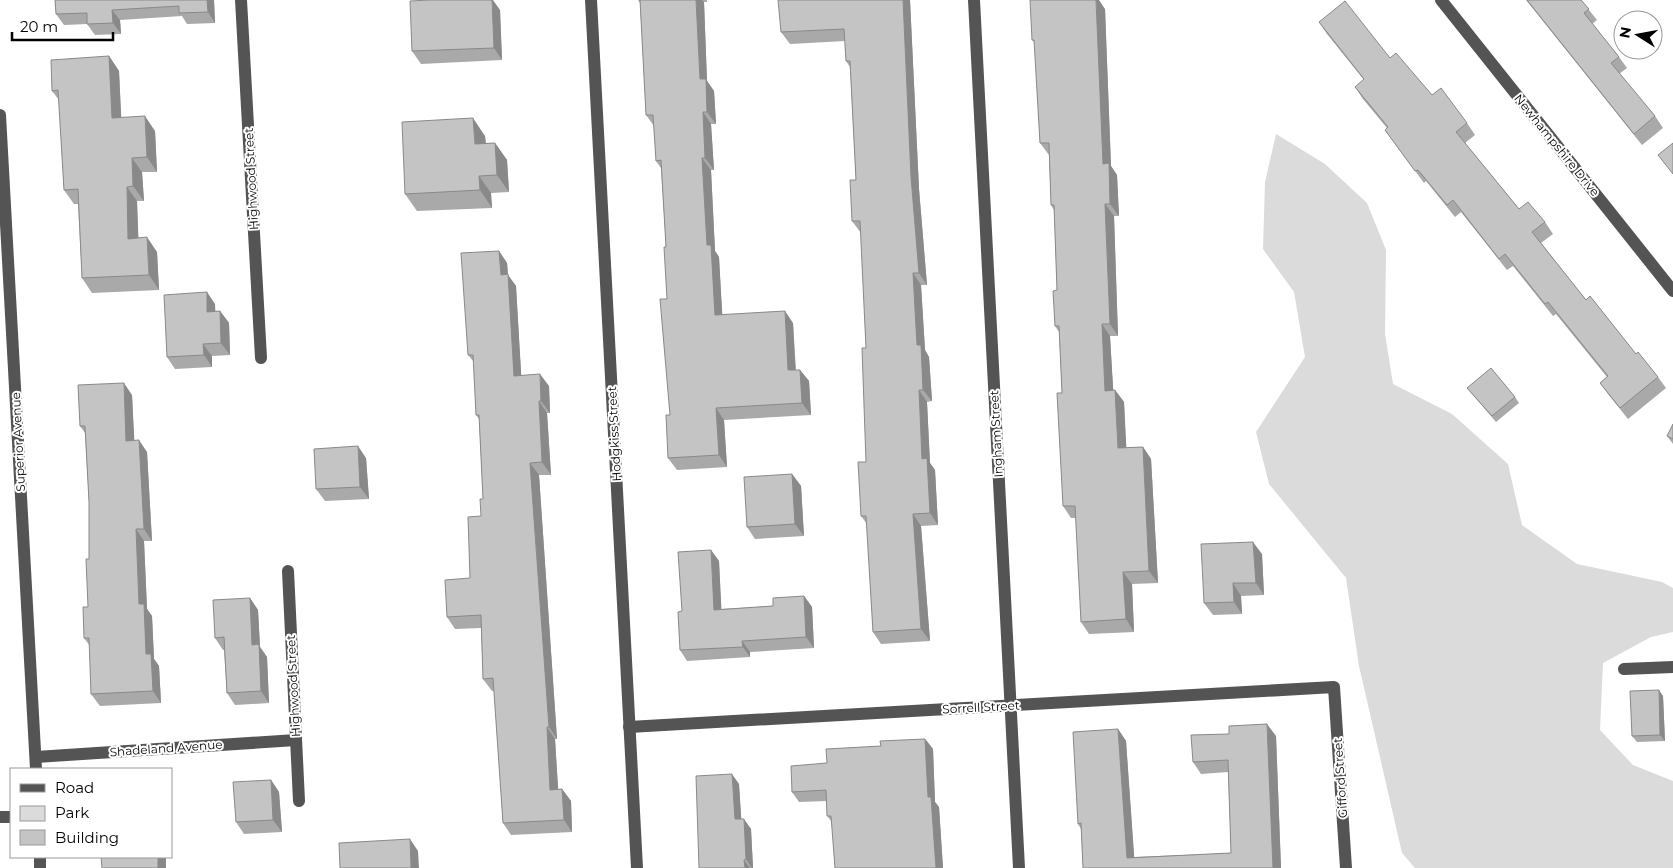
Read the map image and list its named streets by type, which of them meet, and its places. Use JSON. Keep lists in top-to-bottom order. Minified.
{"streets":{"street":["Newhampshire Drive","Highwood Street","Hodgkiss Street","Ingham Street","Superior Avenue","Sorrell Street","Shadeland Avenue","Gifford Street"]},"crossings":[["Highwood Street","Shadeland Avenue"],["Hodgkiss Street","Sorrell Street"],["Ingham Street","Sorrell Street"],["Superior Avenue","Shadeland Avenue"],["Sorrell Street","Gifford Street"]],"legend":["Road","Park","Building"],"scale_bar":"20 m","north":"left"}
